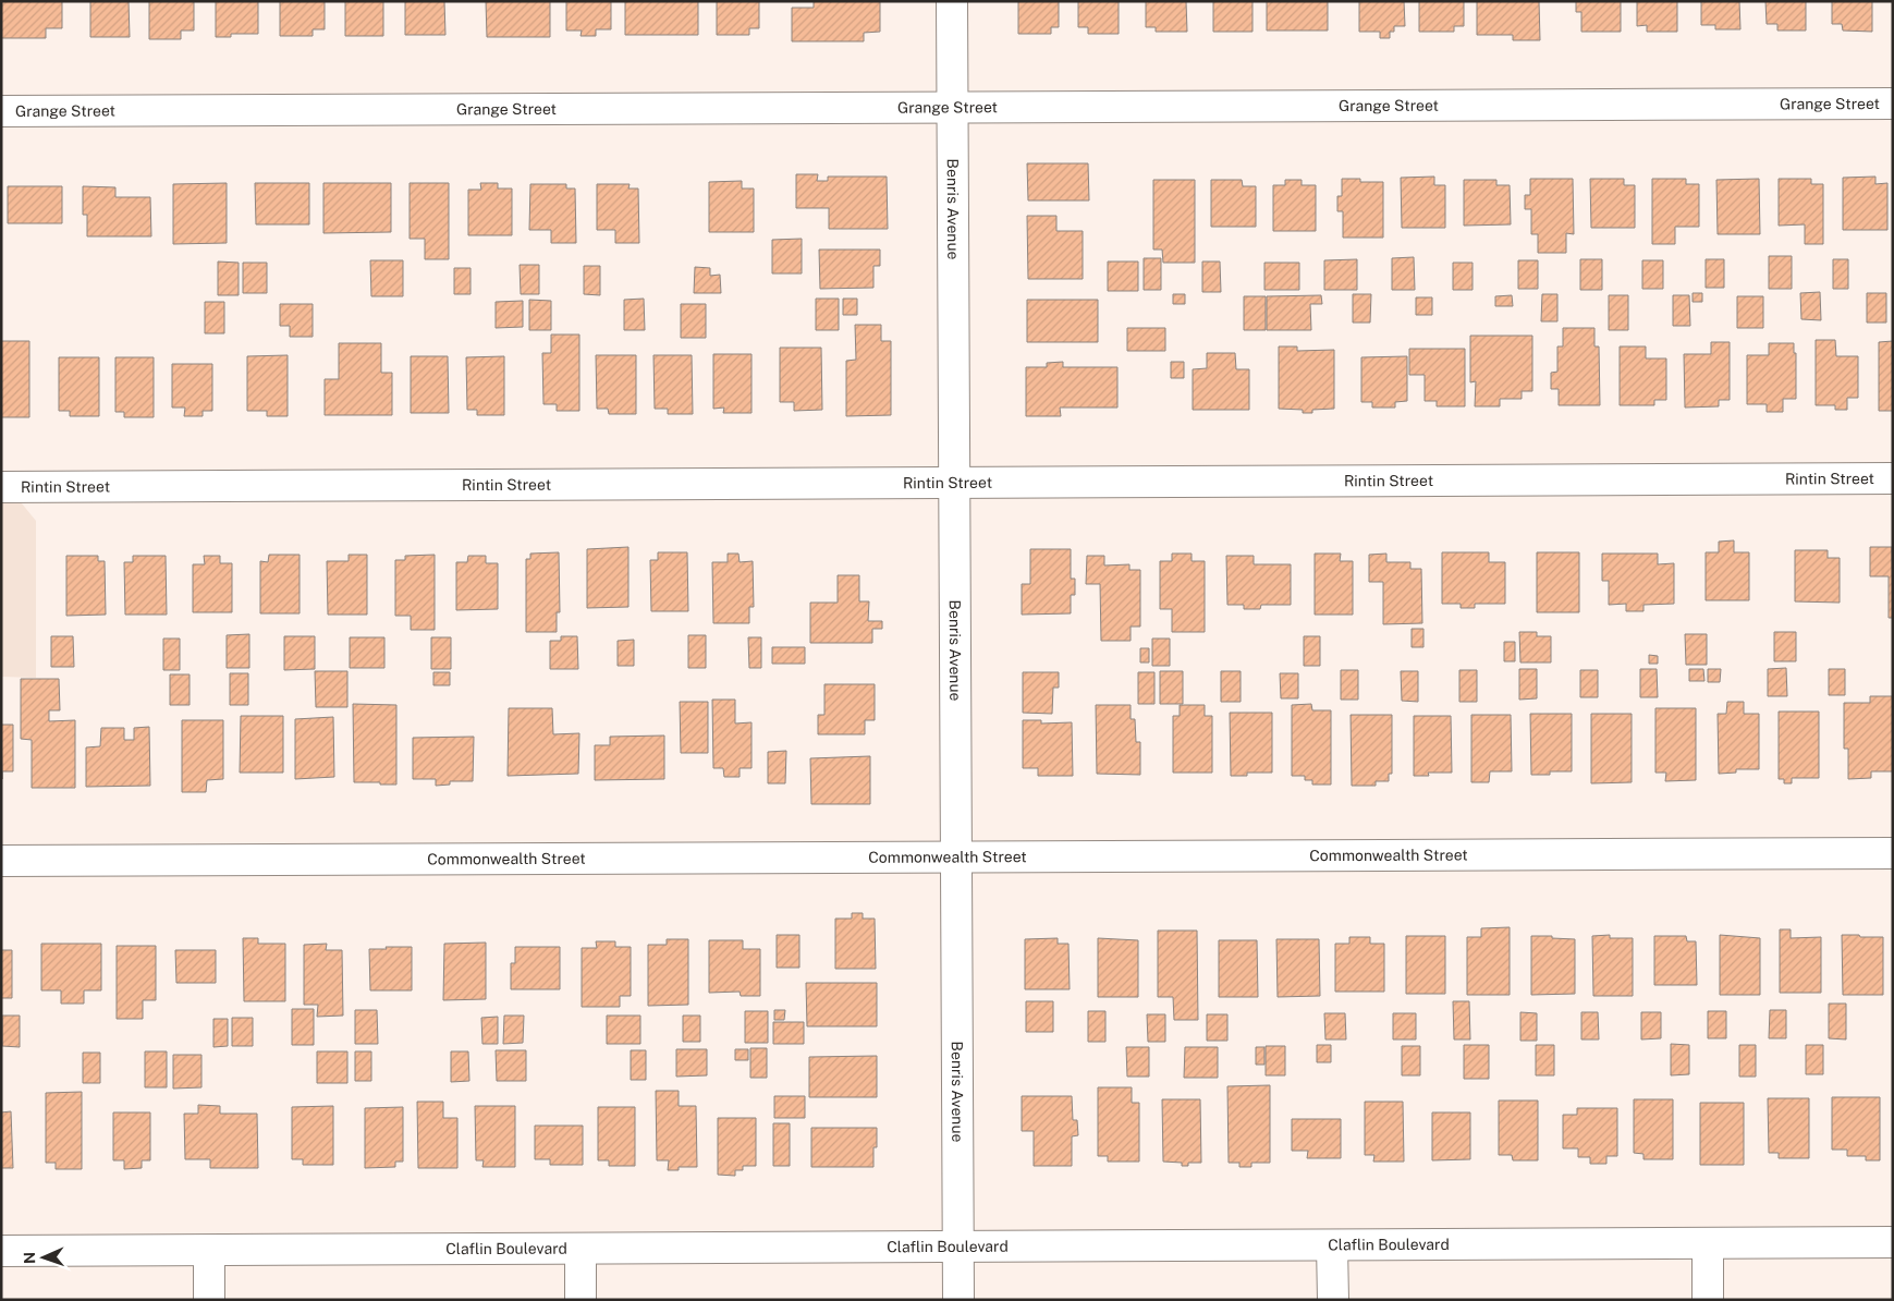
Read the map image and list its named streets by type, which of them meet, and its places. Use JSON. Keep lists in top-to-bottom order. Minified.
{"streets":{"street":["Grange Street","Benris Avenue","Rintin Street","Commonwealth Street","Claflin Boulevard"]},"crossings":[["Grange Street","Benris Avenue"],["Benris Avenue","Rintin Street"],["Benris Avenue","Commonwealth Street"],["Benris Avenue","Claflin Boulevard"]],"north":"left"}
